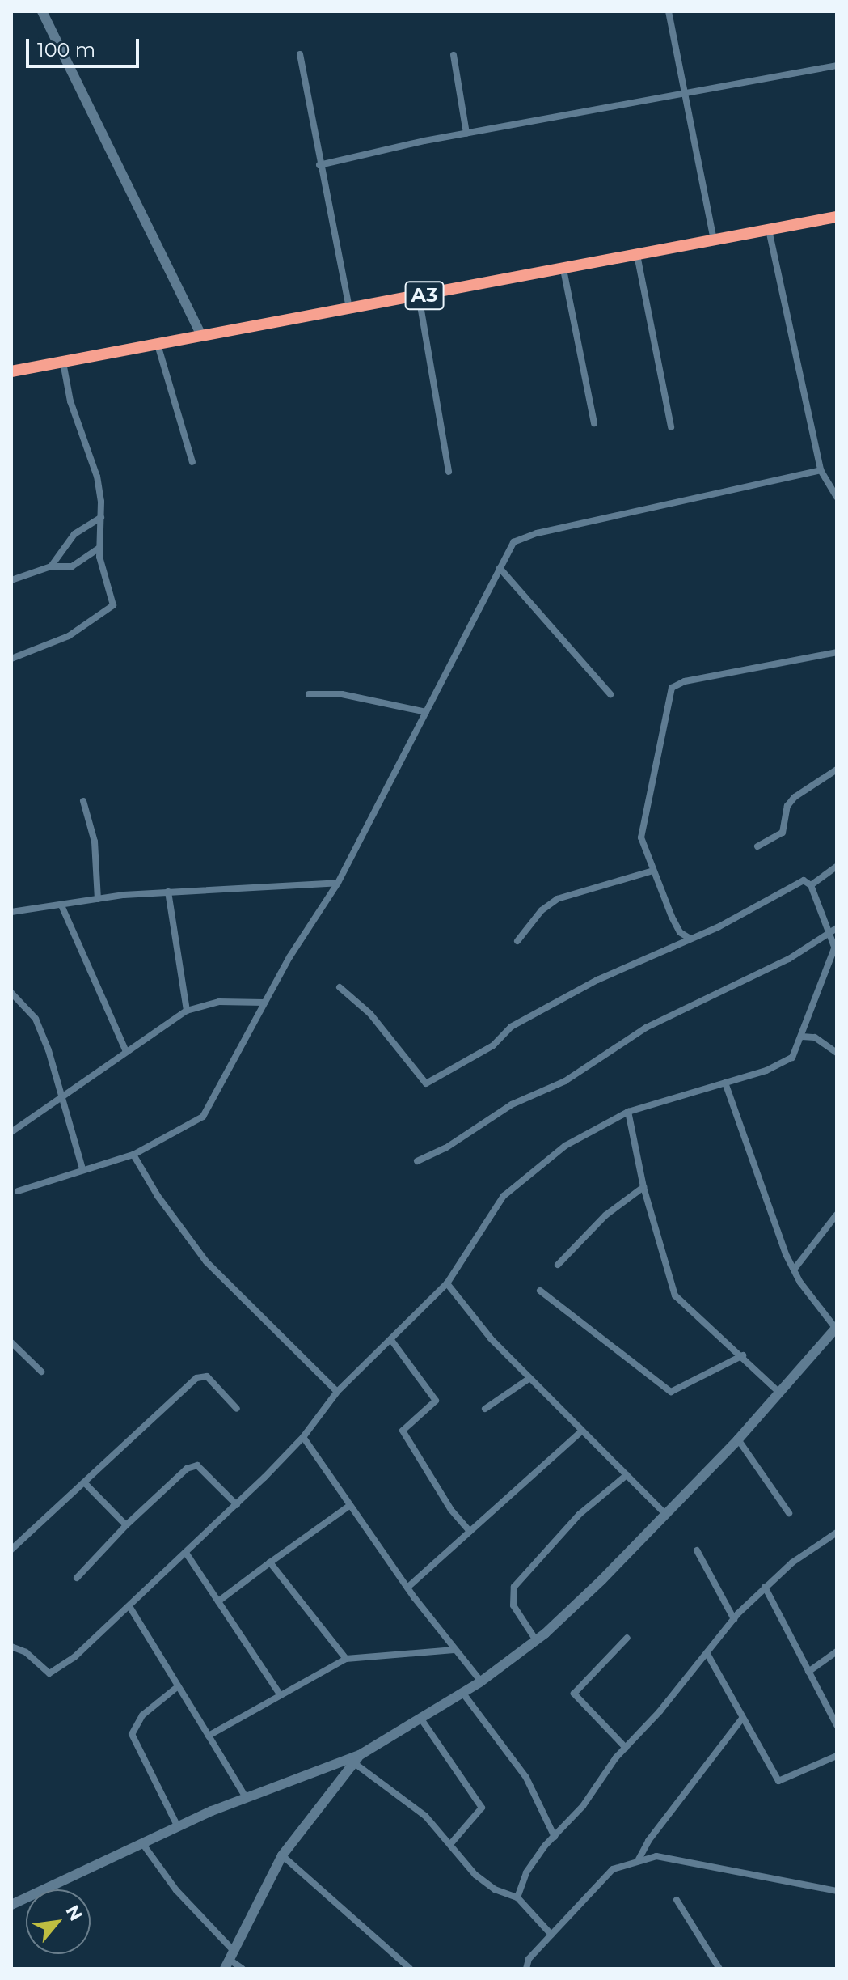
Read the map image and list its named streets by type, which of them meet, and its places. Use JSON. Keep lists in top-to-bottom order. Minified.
{"streets":{"highway":["A3"]},"scale_bar":"100 m","north":"top right"}
